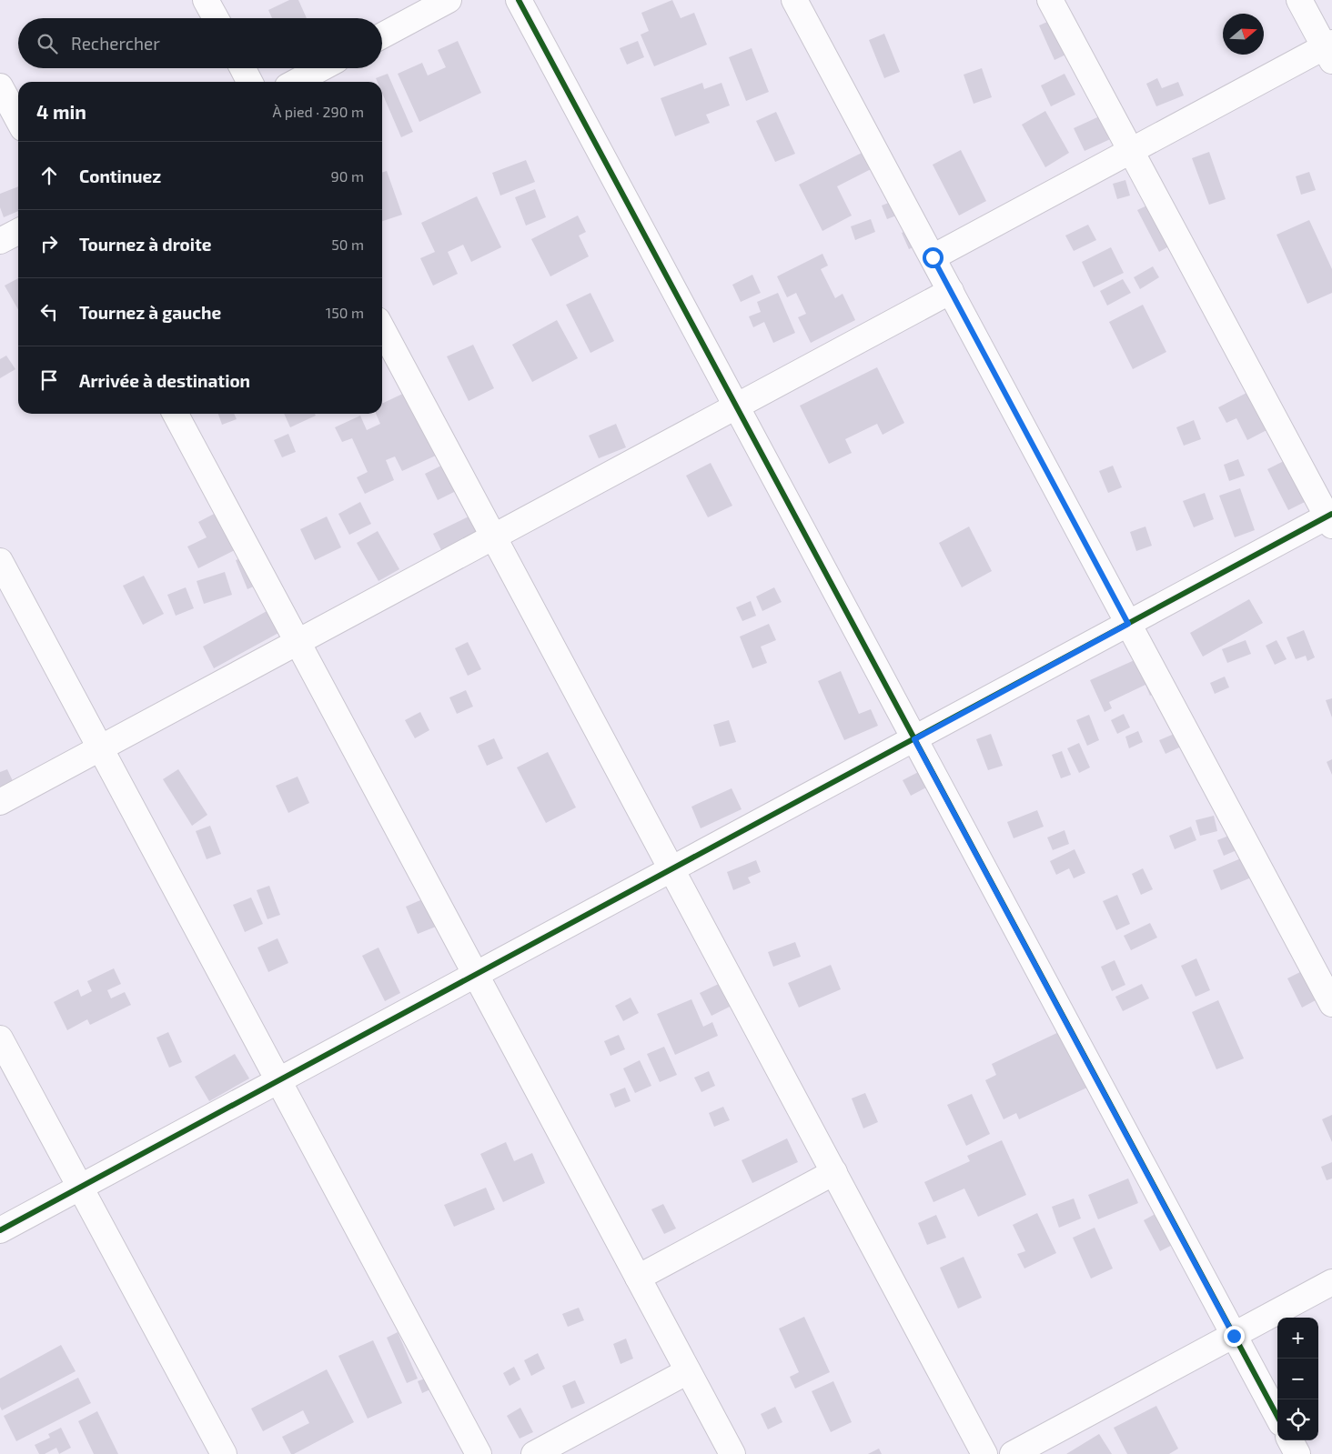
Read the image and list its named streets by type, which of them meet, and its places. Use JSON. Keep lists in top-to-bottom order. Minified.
{"north":"right","page":{"search":"Rechercher","heading":["4 min","À pied · 290 m"],"list":[["Continuez","90 m"],["Tournez à droite","50 m"],["Tournez à gauche","150 m"],"Arrivée à destination"],"map_buttons":["+","−"]}}
